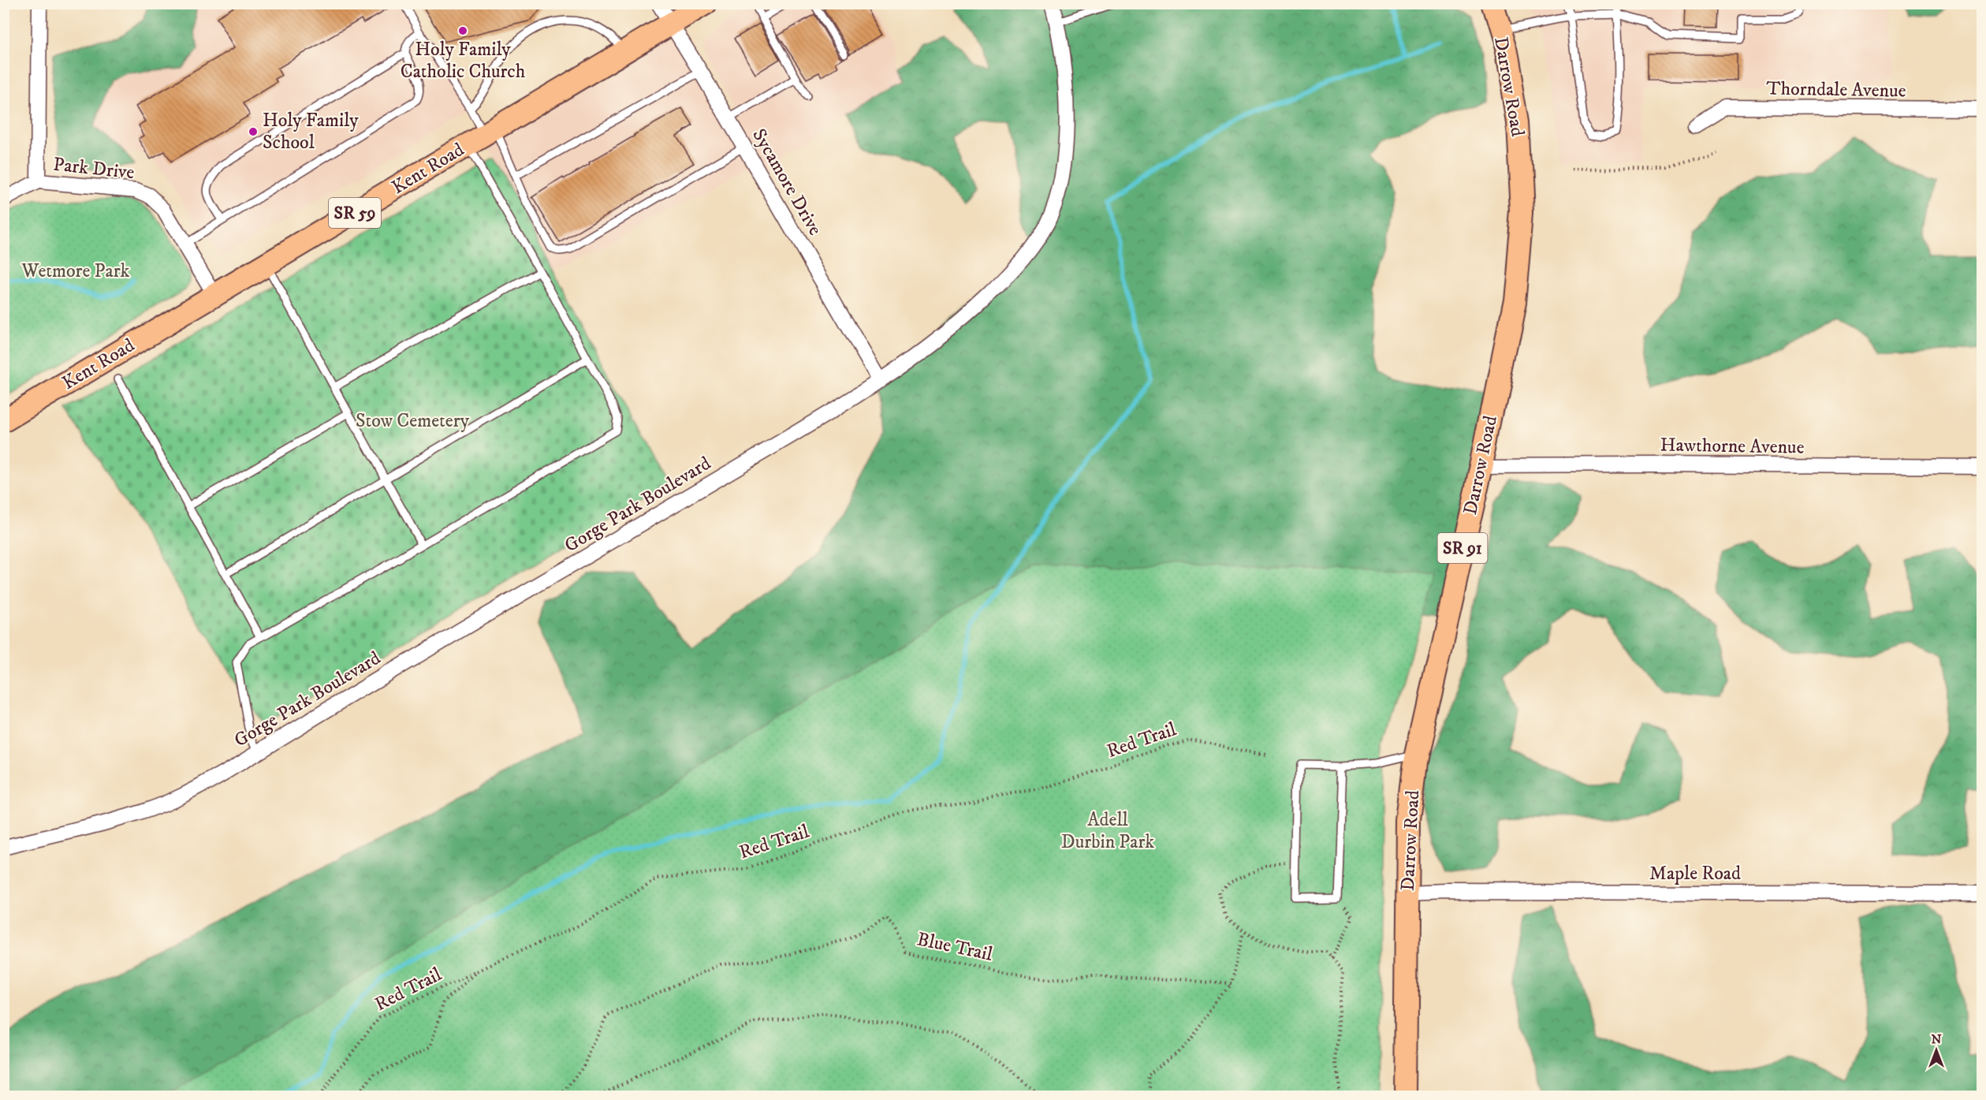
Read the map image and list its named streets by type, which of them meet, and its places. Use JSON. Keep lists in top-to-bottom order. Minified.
{"streets":{"main road":["Darrow Road","Kent Road","SR 59","SR 91"],"street":["Thorndale Avenue","Park Drive","Sycamore Drive","Hawthorne Avenue","Gorge Park Boulevard","Maple Road"],"path":["Red Trail","Blue Trail"]},"crossings":[["Darrow Road","Hawthorne Avenue"],["Darrow Road","Maple Road"],["Park Drive","Kent Road"],["Kent Road","Sycamore Drive"],["Sycamore Drive","Gorge Park Boulevard"]],"parks":["Wetmore Park","Stow Cemetery","Adell Durbin Park"],"places":["Holy Family Catholic Church","Holy Family School"],"north":"top"}
